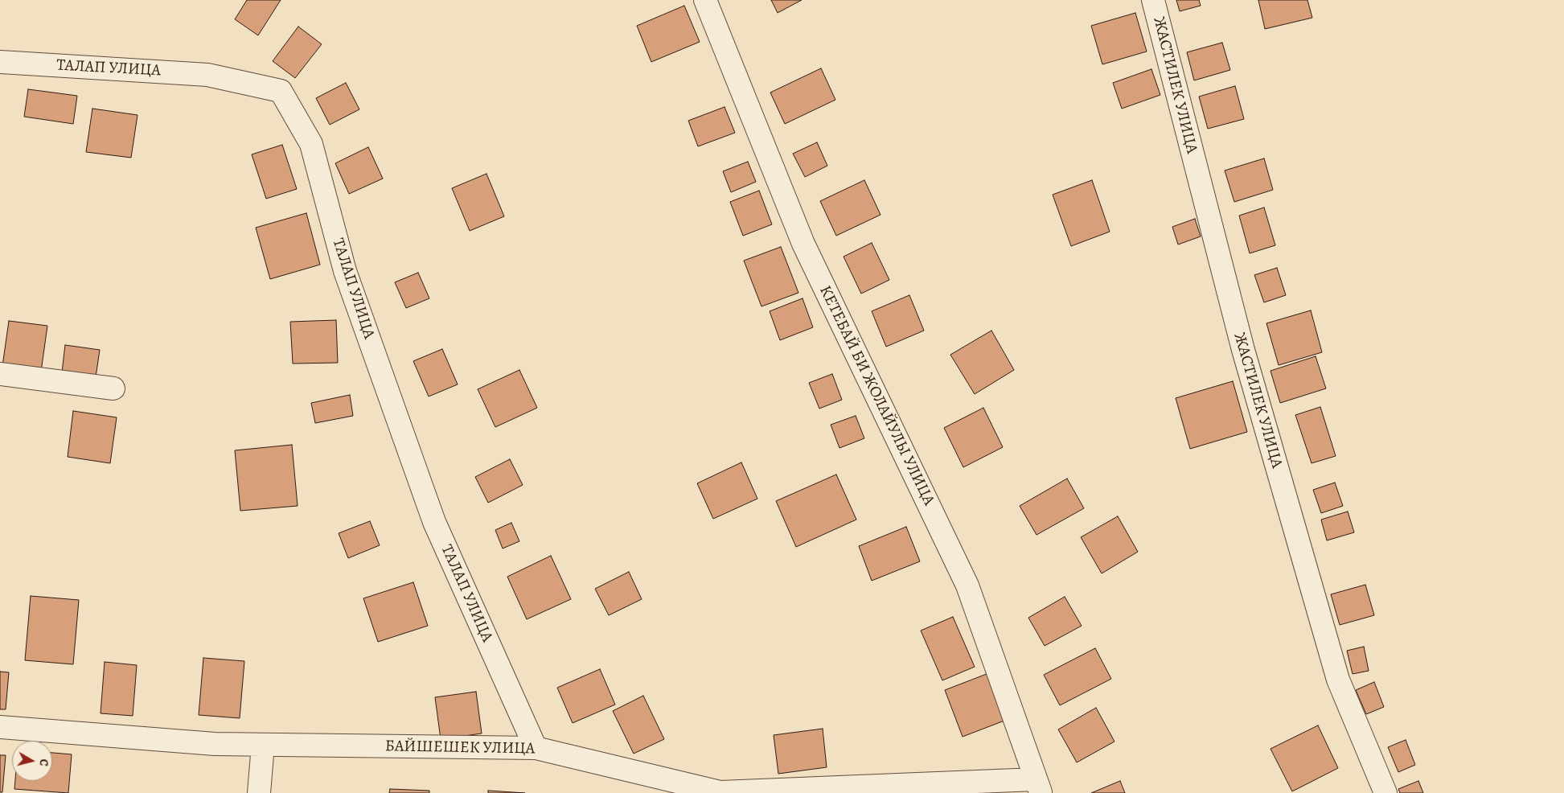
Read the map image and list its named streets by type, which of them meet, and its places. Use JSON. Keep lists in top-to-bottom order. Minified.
{"streets":{"street":["ТАЛАП УЛИЦА","ЖАСТИЛЕК УЛИЦА","КЕТЕБАЙ БИ ЖОЛАЙУЛЫ УЛИЦА","БАЙШЕШЕК УЛИЦА"]},"crossings":[["ТАЛАП УЛИЦА","БАЙШЕШЕК УЛИЦА"],["КЕТЕБАЙ БИ ЖОЛАЙУЛЫ УЛИЦА","БАЙШЕШЕК УЛИЦА"]],"north":"right"}
